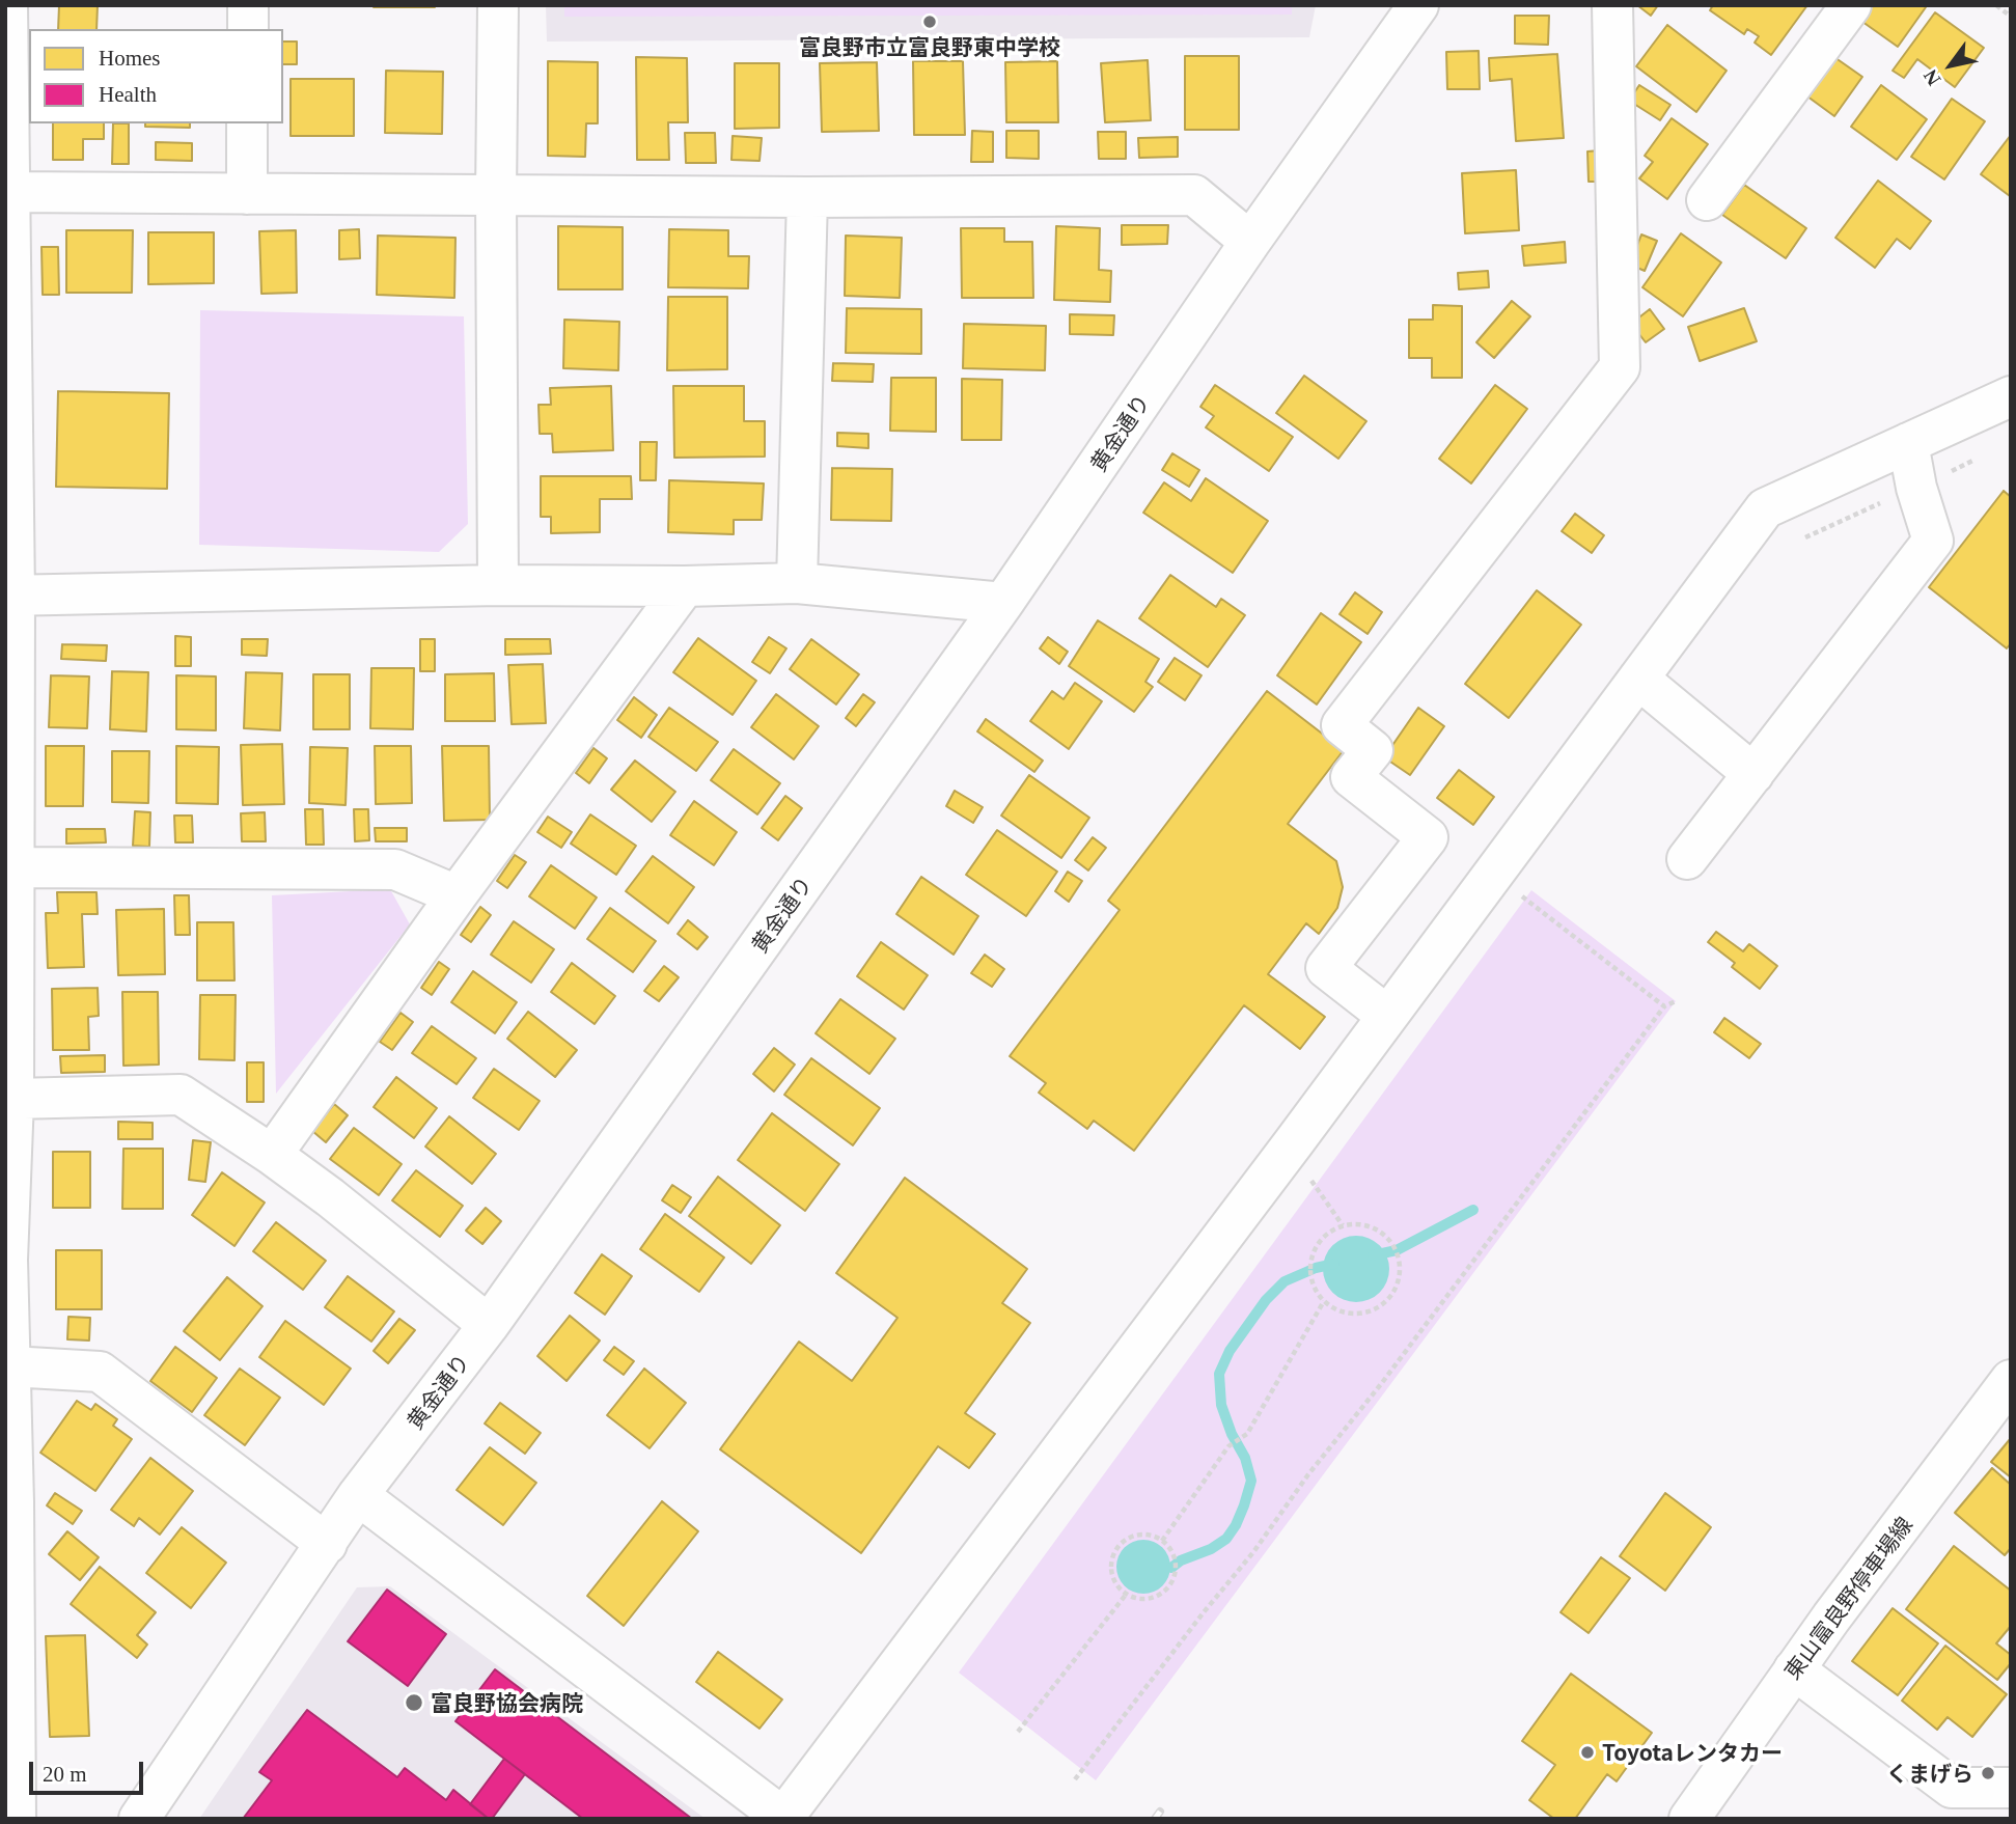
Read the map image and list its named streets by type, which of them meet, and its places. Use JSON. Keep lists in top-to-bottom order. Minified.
{"streets":{"street":["黄金通り","東山富良野停車場線"]},"places":["富良野市立富良野東中学校","富良野協会病院","Toyotaレンタカー","くまげら"],"legend":["Homes","Health"],"scale_bar":"20 m","north":"bottom left"}
